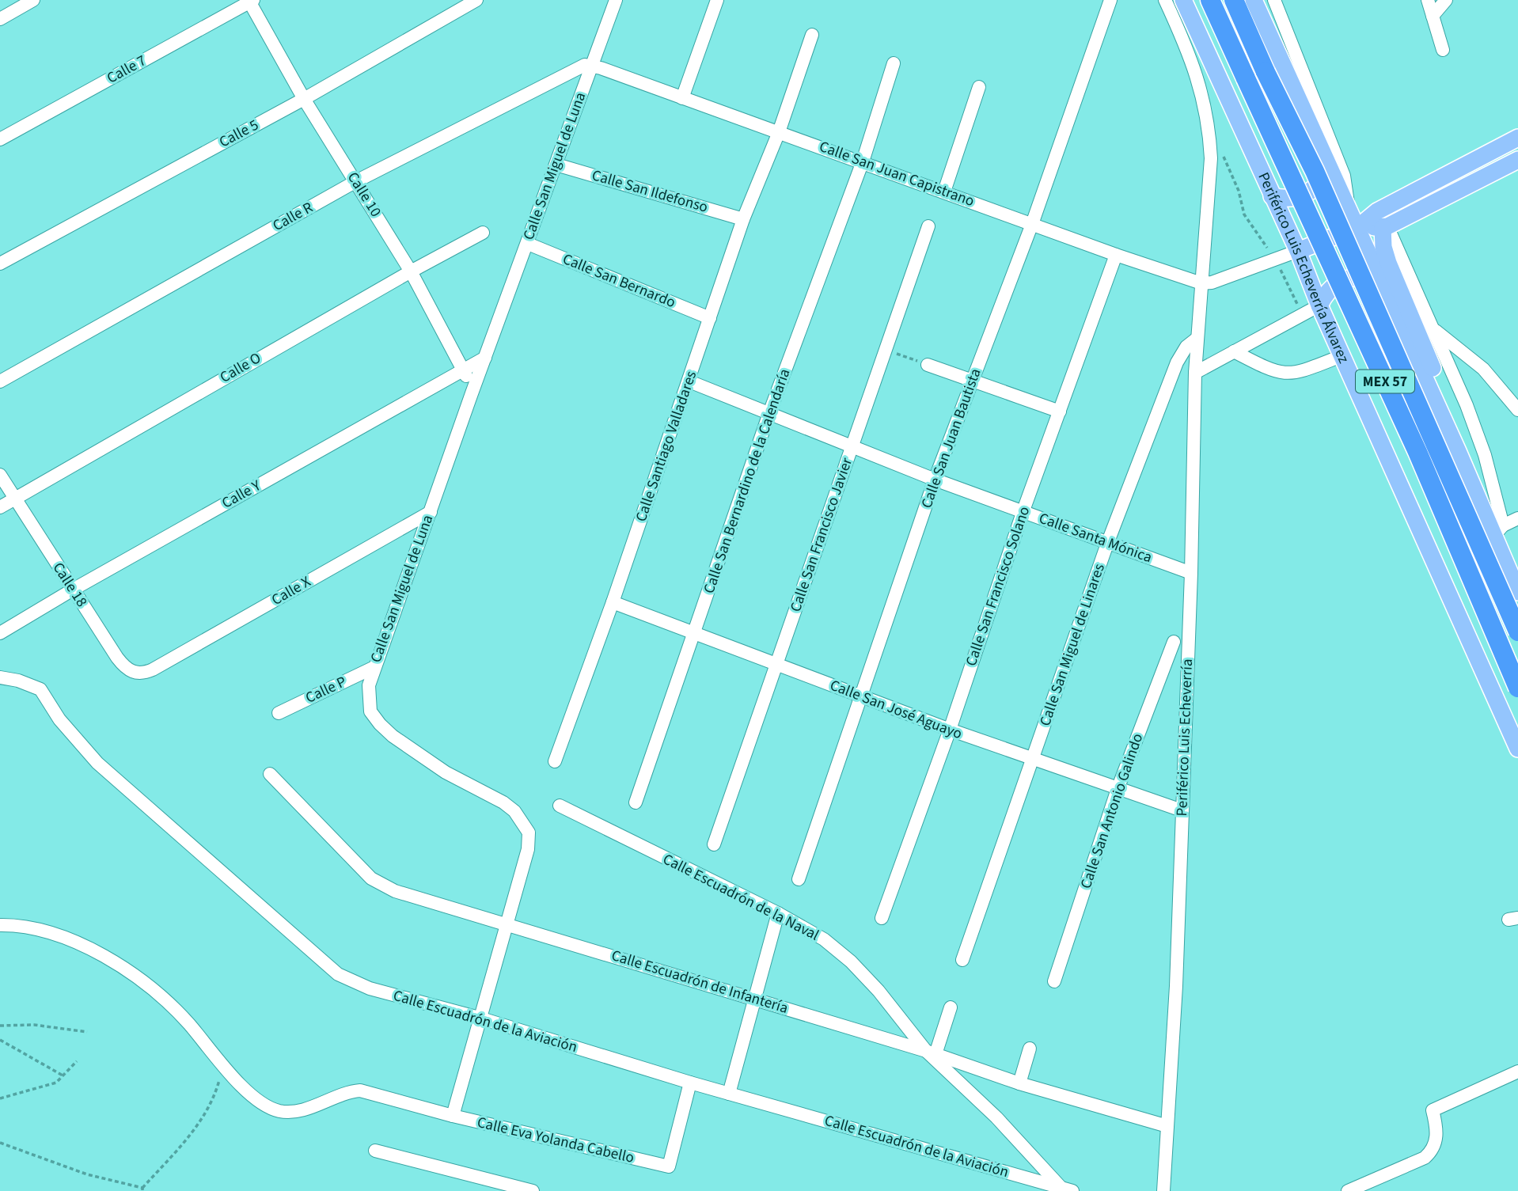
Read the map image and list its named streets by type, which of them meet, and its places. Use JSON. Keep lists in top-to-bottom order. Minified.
{"streets":{"highway":["Periférico Luis Echeverría Álvarez","MEX 57"],"street":["Calle 7","Calle 5","Calle San Miguel de Luna","Calle San Juan Capistrano","Calle San Ildefonso","Calle 10","Calle R","Calle San Bernardo","Calle O","Calle San Juan Bautista","Calle Santiago Valladares","Calle San Bernardino de la Calendaría","Calle Y","Calle San Francisco Javier","Calle Santa Mónica","Calle 18","Calle San Francisco Solano","Calle X","Calle San Miguel de Linares","Calle P","Calle San José Aguayo","Periférico Luis Echeverría","Calle San Antonio Galindo","Calle Escuadrón de la Naval","Calle Escuadrón de Infantería","Calle Escuadrón de la Aviación","Calle Eva Yolanda Cabello"]},"crossings":[["Calle 7","Calle 10"],["Calle 5","Calle 10"],["Calle San Miguel de Luna","Calle San Juan Capistrano"],["Calle San Miguel de Luna","Calle San Ildefonso"],["Calle San Miguel de Luna","Calle 10"],["Calle San Miguel de Luna","Calle R"],["Calle San Miguel de Luna","Calle San Bernardo"],["Calle San Miguel de Luna","Calle Y"],["Calle San Miguel de Luna","Calle X"],["Calle San Miguel de Luna","Calle P"],["Calle San Miguel de Luna","Calle Escuadrón de Infantería"],["Calle San Miguel de Luna","Calle Escuadrón de la Aviación"],["Calle San Miguel de Luna","Calle Eva Yolanda Cabello"],["Calle San Juan Capistrano","Calle R"],["Calle San Juan Capistrano","Calle San Juan Bautista"],["Calle San Juan Capistrano","Calle Santiago Valladares"],["Calle San Juan Capistrano","Calle San Bernardino de la Calendaría"],["Calle San Juan Capistrano","Calle San Francisco Solano"],["Calle San Juan Capistrano","Periférico Luis Echeverría"],["Calle San Ildefonso","Calle Santiago Valladares"],["Calle 10","Calle R"],["Calle 10","Calle O"],["Calle 10","Calle Y"],["Periférico Luis Echeverría Álvarez","Periférico Luis Echeverría"],["Calle San Bernardo","Calle Santiago Valladares"],["Calle O","Calle 18"],["Calle San Juan Bautista","Calle Santa Mónica"],["Calle San Juan Bautista","Calle San José Aguayo"],["Calle Santiago Valladares","Calle Santa Mónica"],["Calle Santiago Valladares","Calle San José Aguayo"],["Calle San Bernardino de la Calendaría","Calle Santa Mónica"],["Calle San Bernardino de la Calendaría","Calle San José Aguayo"],["Calle Y","Calle 18"],["Calle San Francisco Javier","Calle Santa Mónica"],["Calle San Francisco Javier","Calle San José Aguayo"],["Calle Santa Mónica","Calle San Francisco Solano"],["Calle Santa Mónica","Calle San Miguel de Linares"],["Calle Santa Mónica","Periférico Luis Echeverría"],["Calle 18","Calle X"],["Calle San Francisco Solano","Calle San José Aguayo"],["Calle San Miguel de Linares","Calle San José Aguayo"],["Calle San Miguel de Linares","Periférico Luis Echeverría"],["Calle San José Aguayo","Periférico Luis Echeverría"],["Calle San José Aguayo","Calle San Antonio Galindo"],["Periférico Luis Echeverría","Calle Escuadrón de Infantería"],["Calle Escuadrón de la Naval","Calle Escuadrón de Infantería"],["Calle Escuadrón de la Naval","Calle Escuadrón de la Aviación"],["Calle Escuadrón de la Aviación","Calle Eva Yolanda Cabello"]]}
